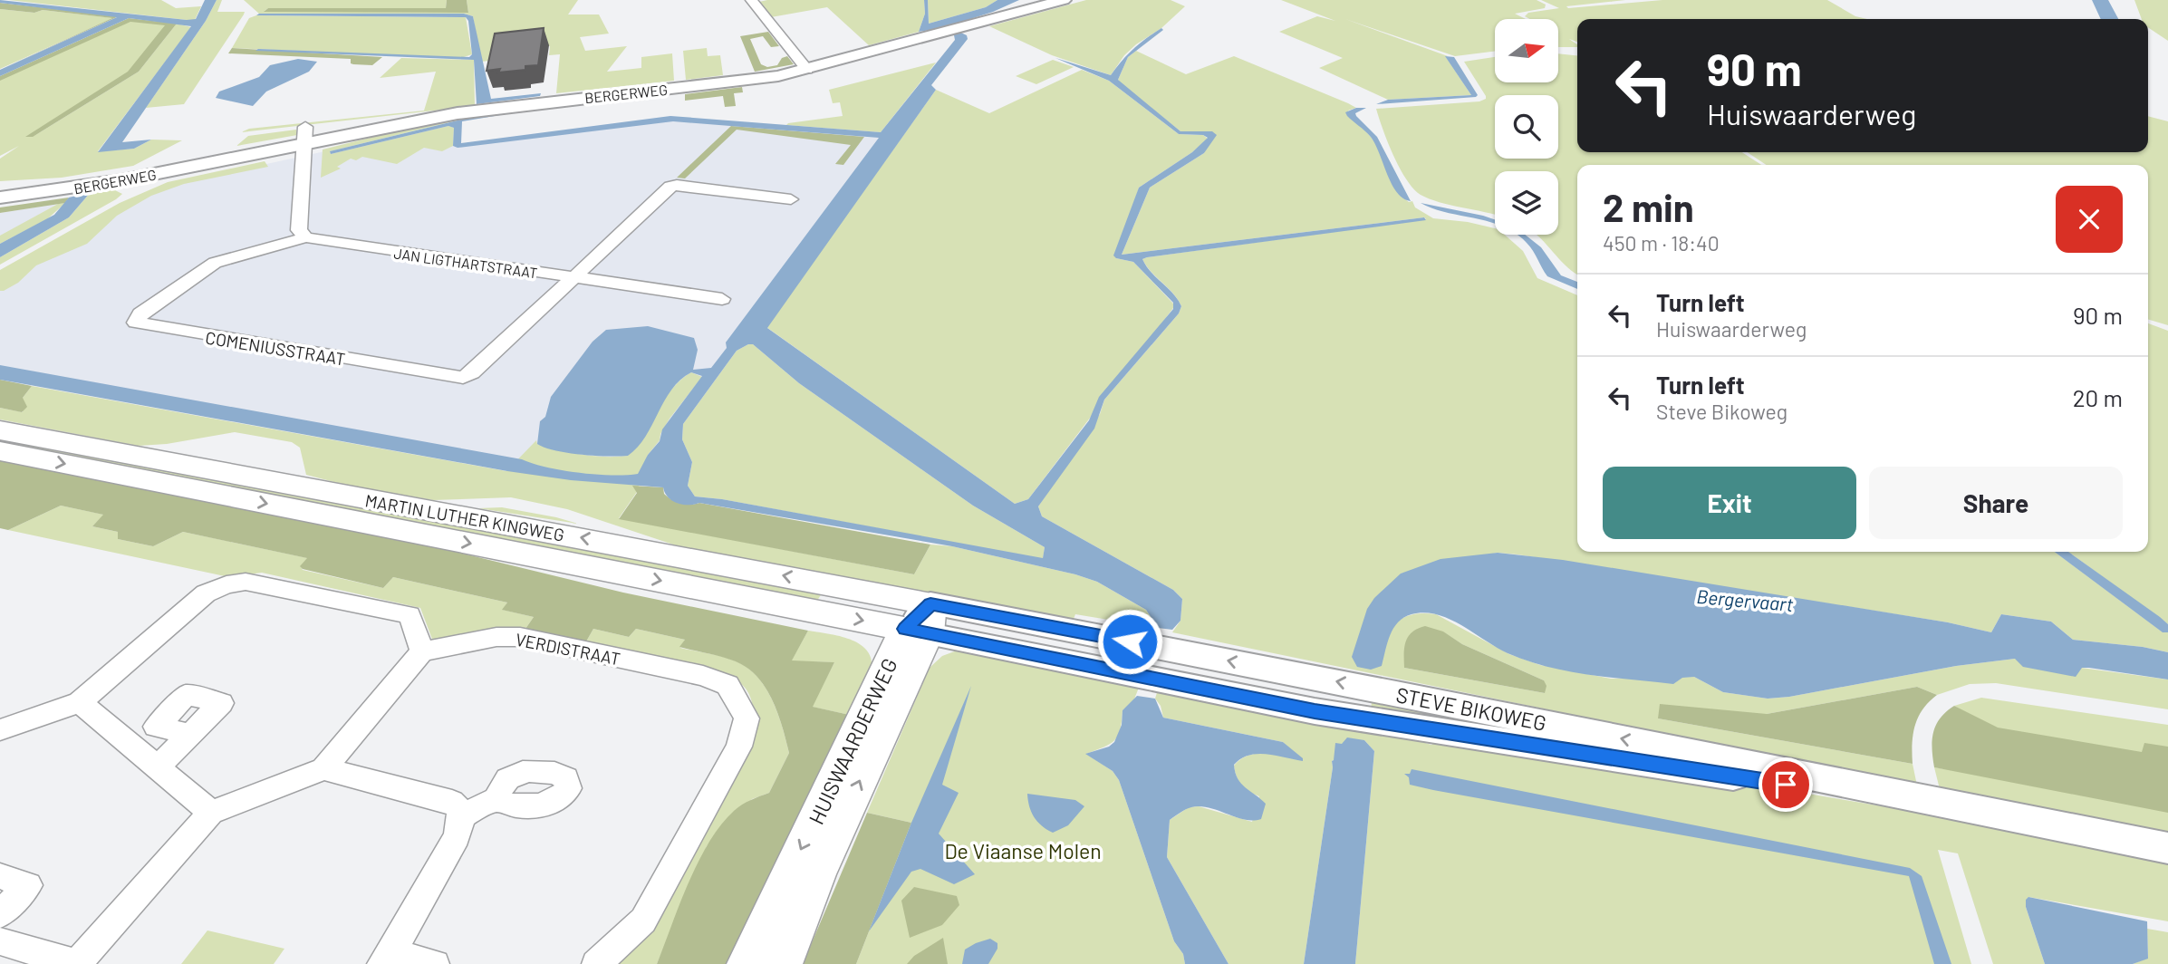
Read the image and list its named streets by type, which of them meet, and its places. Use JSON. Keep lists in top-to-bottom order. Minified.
{"streets":{"highway":["MARTIN LUTHER KINGWEG","HUISWAARDERWEG"],"main road":["BERGERWEG","STEVE BIKOWEG"],"street":["JAN LIGTHARTSTRAAT","COMENIUSSTRAAT","VERDISTRAAT"]},"crossings":[["JAN LIGTHARTSTRAAT","COMENIUSSTRAAT"],["MARTIN LUTHER KINGWEG","STEVE BIKOWEG"],["MARTIN LUTHER KINGWEG","HUISWAARDERWEG"],["STEVE BIKOWEG","HUISWAARDERWEG"]],"water":["Bergervaart"],"parks":["De Viaanse Molen"],"north":"right","page":{"turn":["90 m","Huiswaarderweg"],"heading":["2 min","450 m · 18:40"],"list":[{"name":"Turn left","note":"Huiswaarderweg","value":"90 m"},{"name":"Turn left","note":"Steve Bikoweg","value":"20 m"}],"buttons":["Exit","Share"]}}
